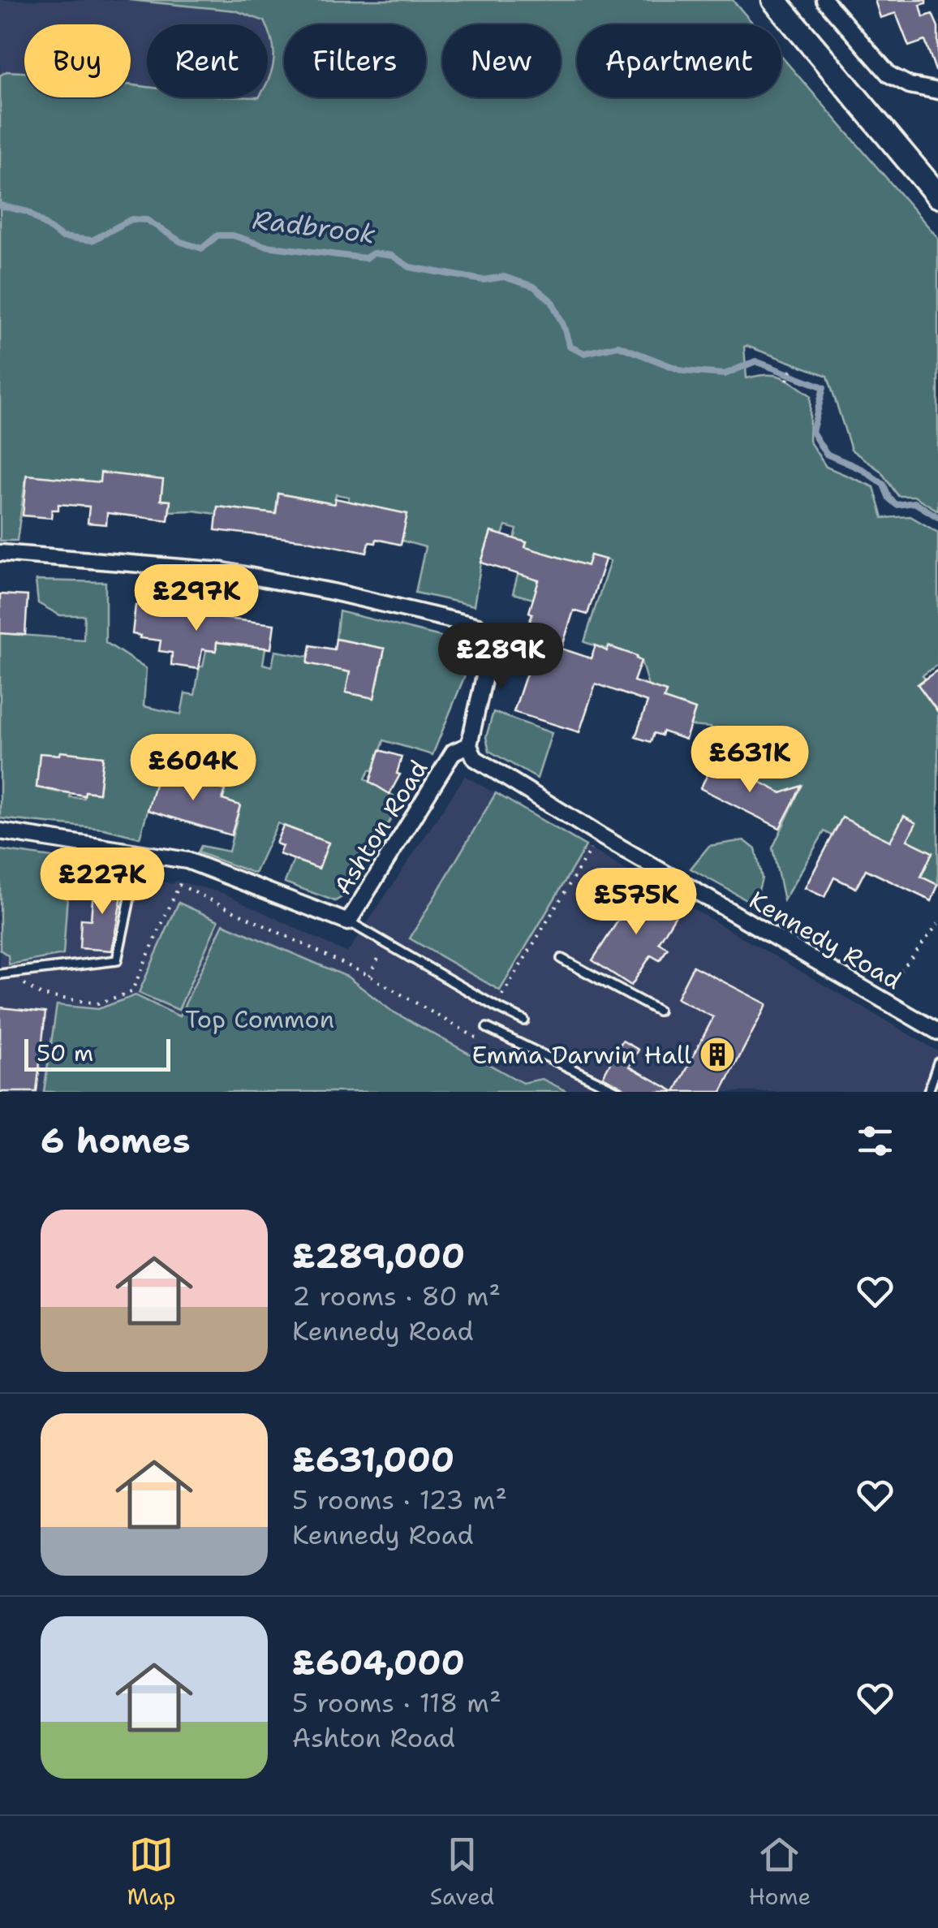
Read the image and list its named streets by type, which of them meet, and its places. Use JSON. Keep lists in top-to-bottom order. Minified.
{"streets":{"street":["Ashton Road","Kennedy Road"]},"crossings":[["Ashton Road","Kennedy Road"]],"water":["Radbrook"],"parks":["Top Common"],"places":{"building":["Emma Darwin Hall"]},"scale_bar":"50 m","page":{"chip":["Buy","Rent","Filters","New","Apartment"],"price":["£297K","£289K","£631K","£604K","£227K","£575K"],"scale":"50 m","heading":"6 homes","list":[{"name":"£289,000","note":"2 rooms · 80 m² · Kennedy Road"},{"name":"£631,000","note":"5 rooms · 123 m² · Kennedy Road"},{"name":"£604,000","note":"5 rooms · 118 m² · Ashton Road"}],"tabs":["Map","Saved","Home"]}}
